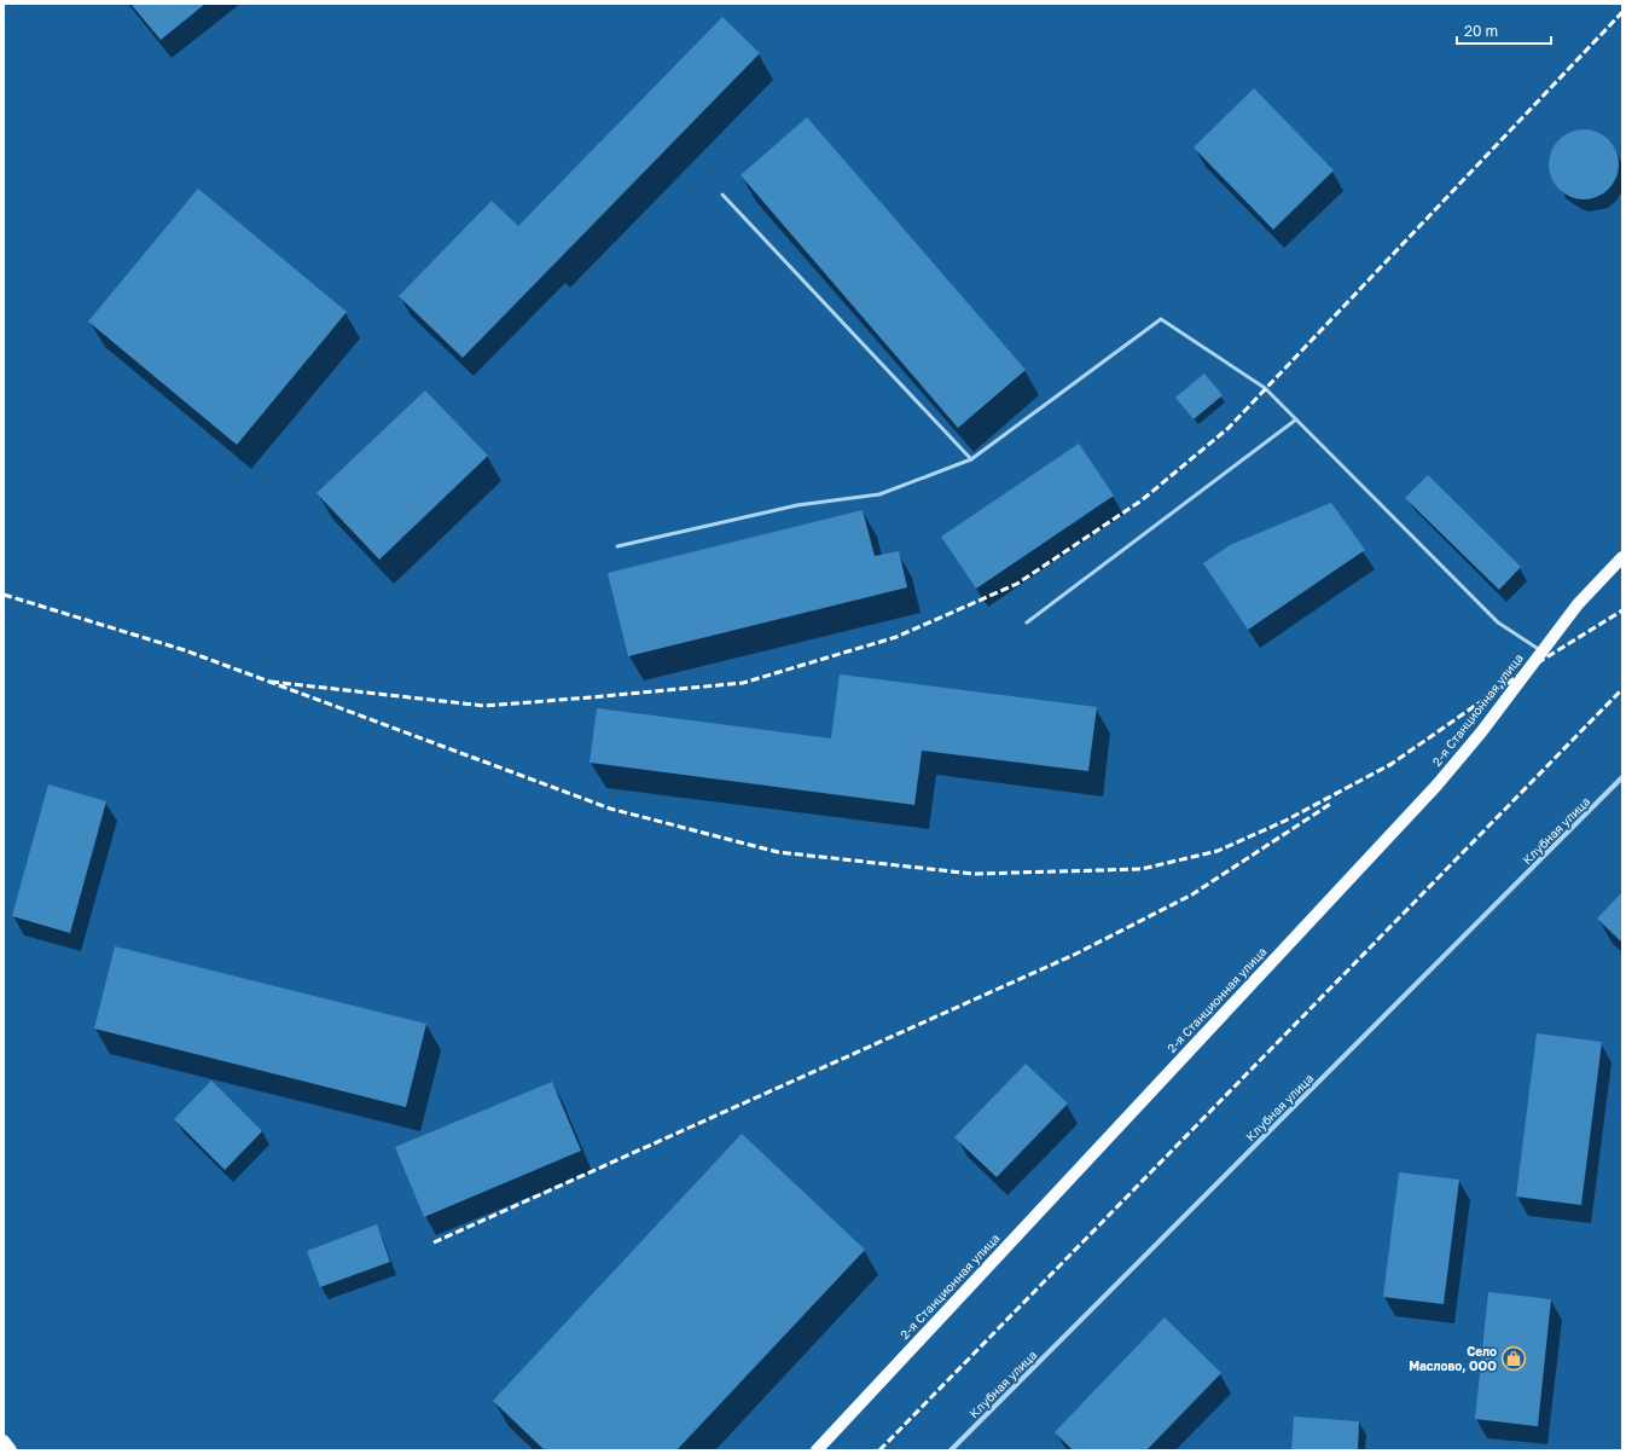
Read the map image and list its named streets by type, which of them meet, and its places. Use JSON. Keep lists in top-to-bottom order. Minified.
{"streets":{"main road":["2-я Станционная улица"],"street":["Клубная улица"]},"places":{"shop":["Село Маслово, ООО"]},"scale_bar":"20 m"}
